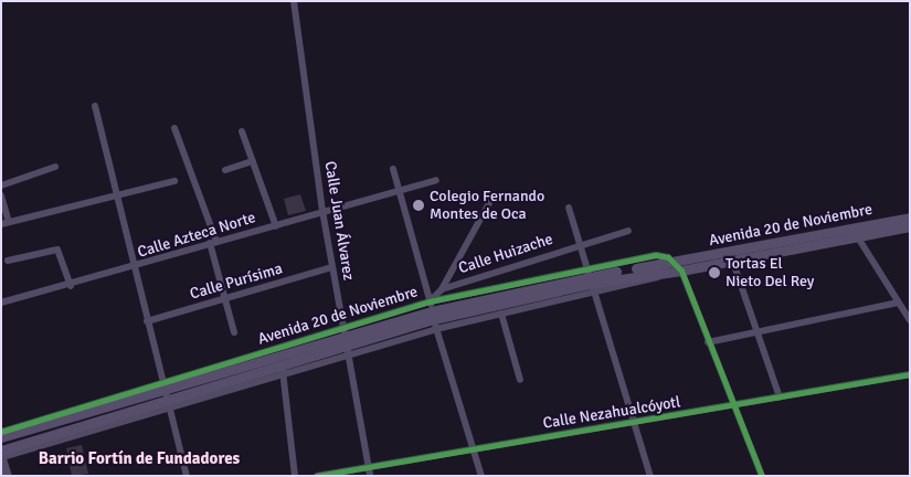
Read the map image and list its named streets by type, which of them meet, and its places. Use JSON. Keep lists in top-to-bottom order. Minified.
{"streets":{"main road":["Avenida 20 de Noviembre"],"street":["Calle Juan Álvarez","Calle Azteca Norte","Calle Huizache","Calle Purísima","Calle Nezahualcóyotl"]},"crossings":[["Calle Juan Álvarez","Avenida 20 de Noviembre"],["Calle Juan Álvarez","Calle Azteca Norte"],["Calle Juan Álvarez","Calle Purísima"],["Calle Juan Álvarez","Calle Nezahualcóyotl"]],"districts":["Barrio Fortín de Fundadores"],"places":["Colegio Fernando Montes de Oca","Tortas El Nieto Del Rey"]}
